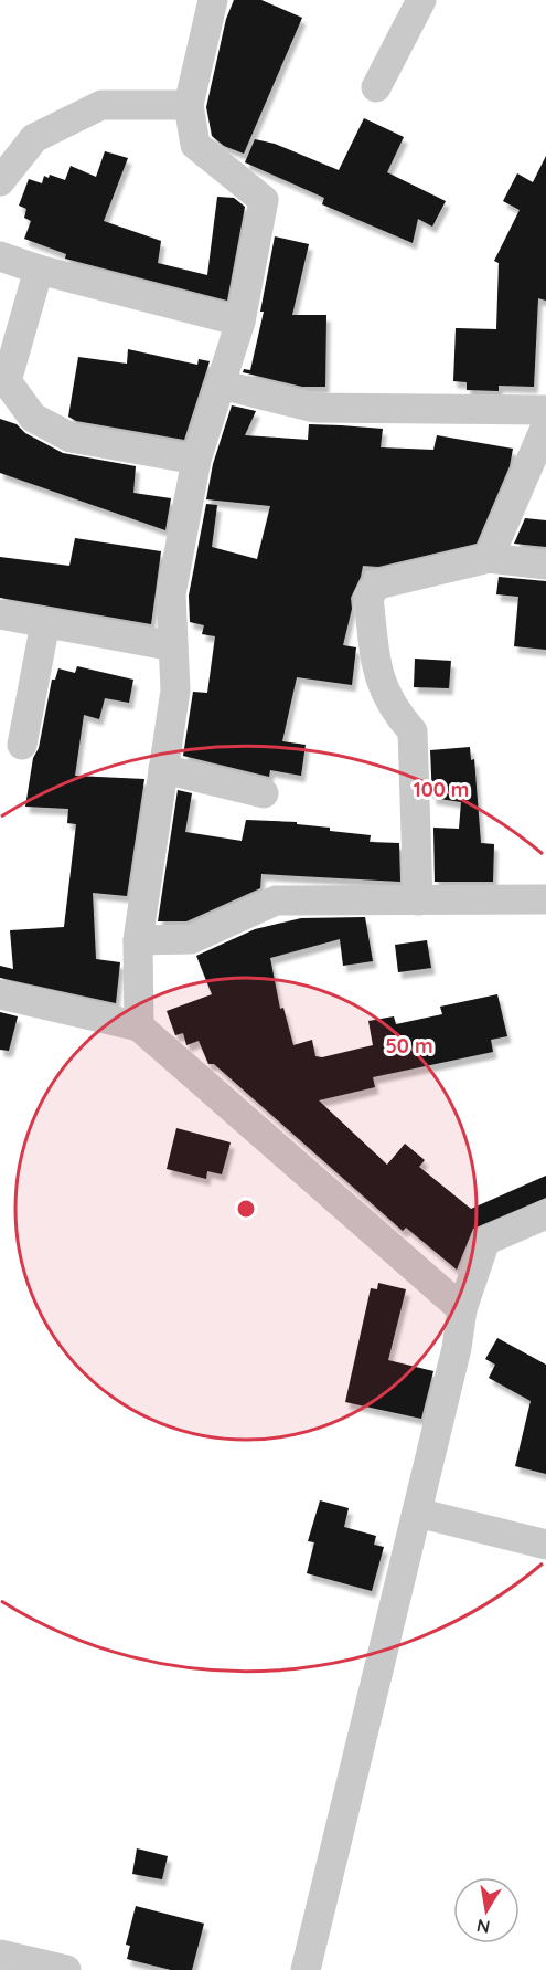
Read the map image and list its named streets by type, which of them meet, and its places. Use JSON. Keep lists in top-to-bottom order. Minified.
{"north":"bottom","rings":["100 m","50 m"]}
